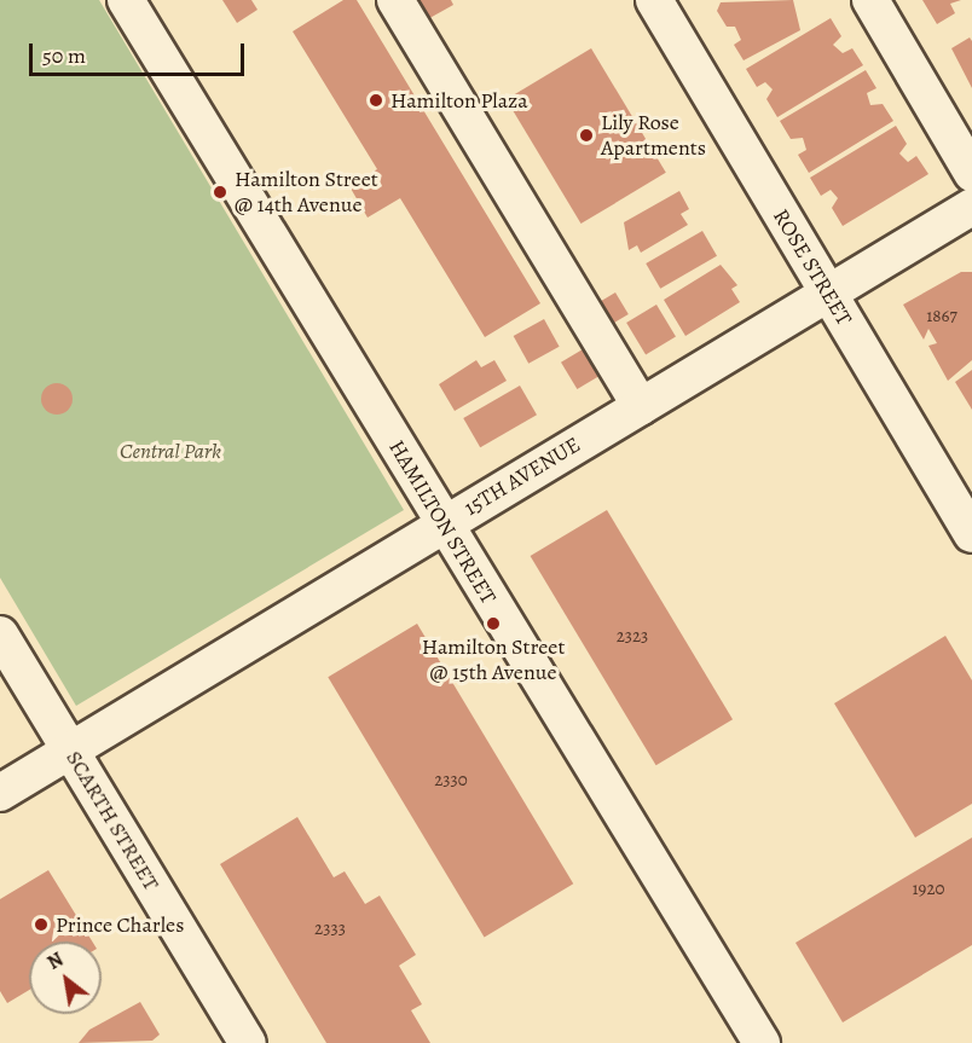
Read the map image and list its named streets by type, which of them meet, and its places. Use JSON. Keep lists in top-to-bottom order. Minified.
{"streets":{"street":["ROSE STREET","15TH AVENUE","HAMILTON STREET","SCARTH STREET"]},"crossings":[["ROSE STREET","15TH AVENUE"],["15TH AVENUE","HAMILTON STREET"],["15TH AVENUE","SCARTH STREET"]],"parks":["Central Park"],"places":["Hamilton Plaza","Lily Rose Apartments","Hamilton Street @ 14th Avenue","Hamilton Street @ 15th Avenue","Prince Charles"],"house_numbers":["1867","2323","2330","1920","2333"],"scale_bar":"50 m","north":"top left"}
